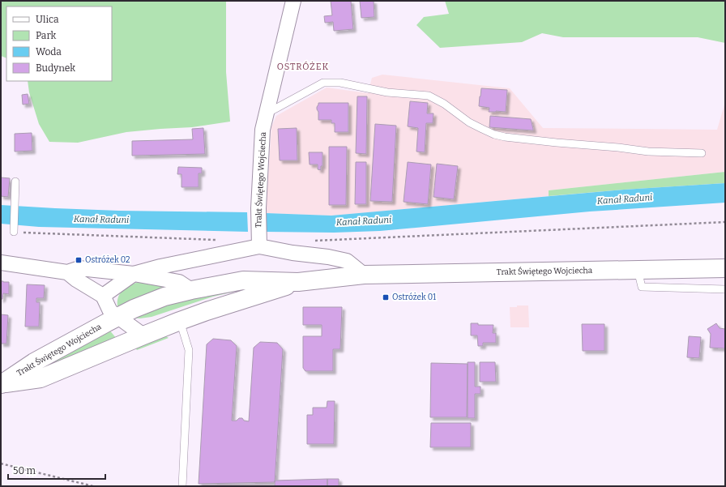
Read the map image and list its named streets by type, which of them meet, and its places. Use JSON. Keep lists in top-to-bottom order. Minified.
{"streets":{"main road":["Trakt Świętego Wojciecha"]},"districts":["OSTRÓŻEK"],"water":["Kanał Raduni"],"places":{"transit":["Ostróżek 02","Ostróżek 01"]},"legend":["Ulica","Park","Woda","Budynek"],"scale_bar":"50 m"}
